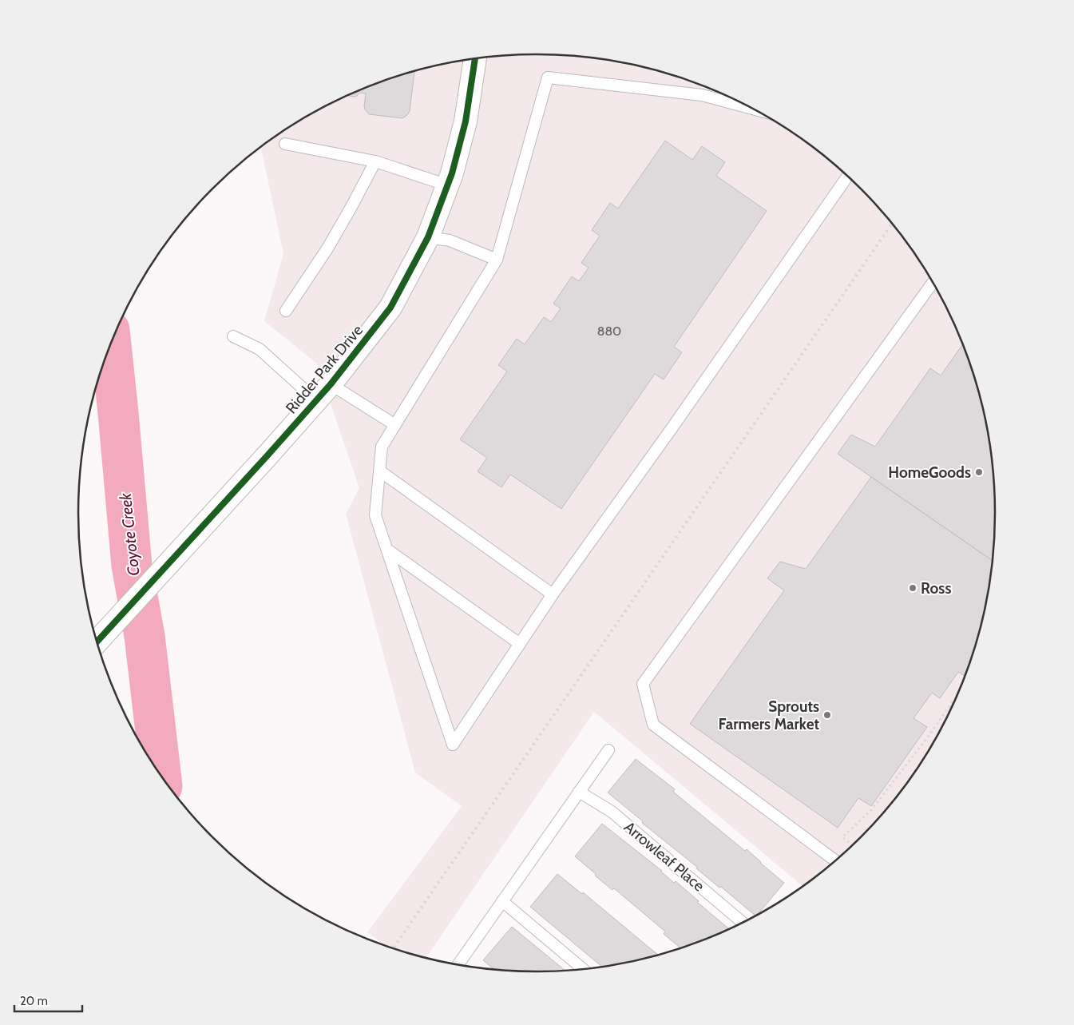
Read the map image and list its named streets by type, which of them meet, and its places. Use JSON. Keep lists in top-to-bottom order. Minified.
{"streets":{"street":["Ridder Park Drive"],"lane":["Arrowleaf Place"]},"water":["Coyote Creek"],"places":["HomeGoods","Ross","Sprouts Farmers Market"],"house_numbers":["880"],"scale_bar":"20 m"}
